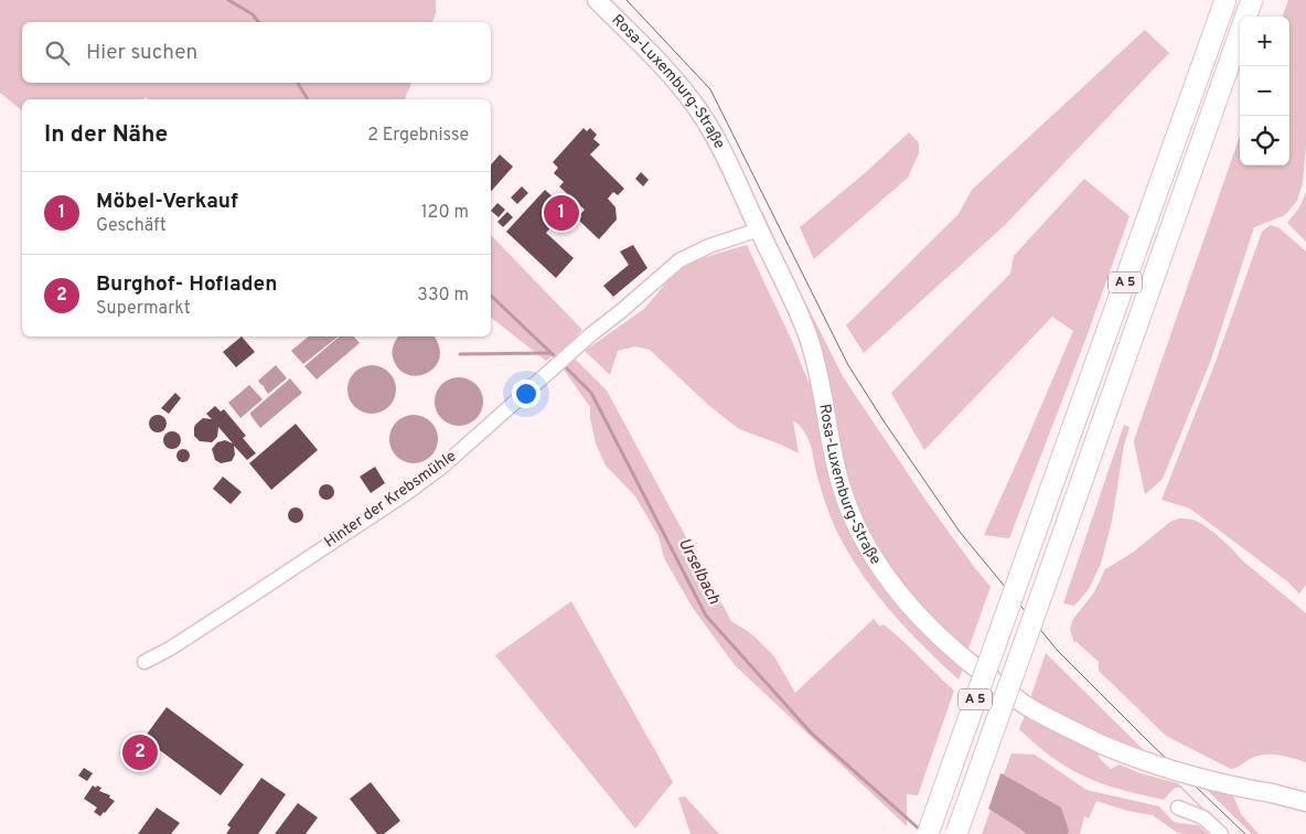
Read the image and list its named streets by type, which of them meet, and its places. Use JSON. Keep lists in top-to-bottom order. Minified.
{"streets":{"highway":["A 5"],"main road":["Rosa-Luxemburg-Straße"],"street":["Hinter der Krebsmühle"]},"crossings":[["Rosa-Luxemburg-Straße","Hinter der Krebsmühle"]],"water":["Urselbach"],"page":{"map_buttons":["+","−"],"search":"Hier suchen","heading":["In der Nähe","2 Ergebnisse"],"list":[{"mark":"1","name":"Möbel-Verkauf","note":"Geschäft","value":"120 m"},{"mark":"2","name":"Burghof- Hofladen","note":"Supermarkt","value":"330 m"}],"pins":["1","2"]}}
